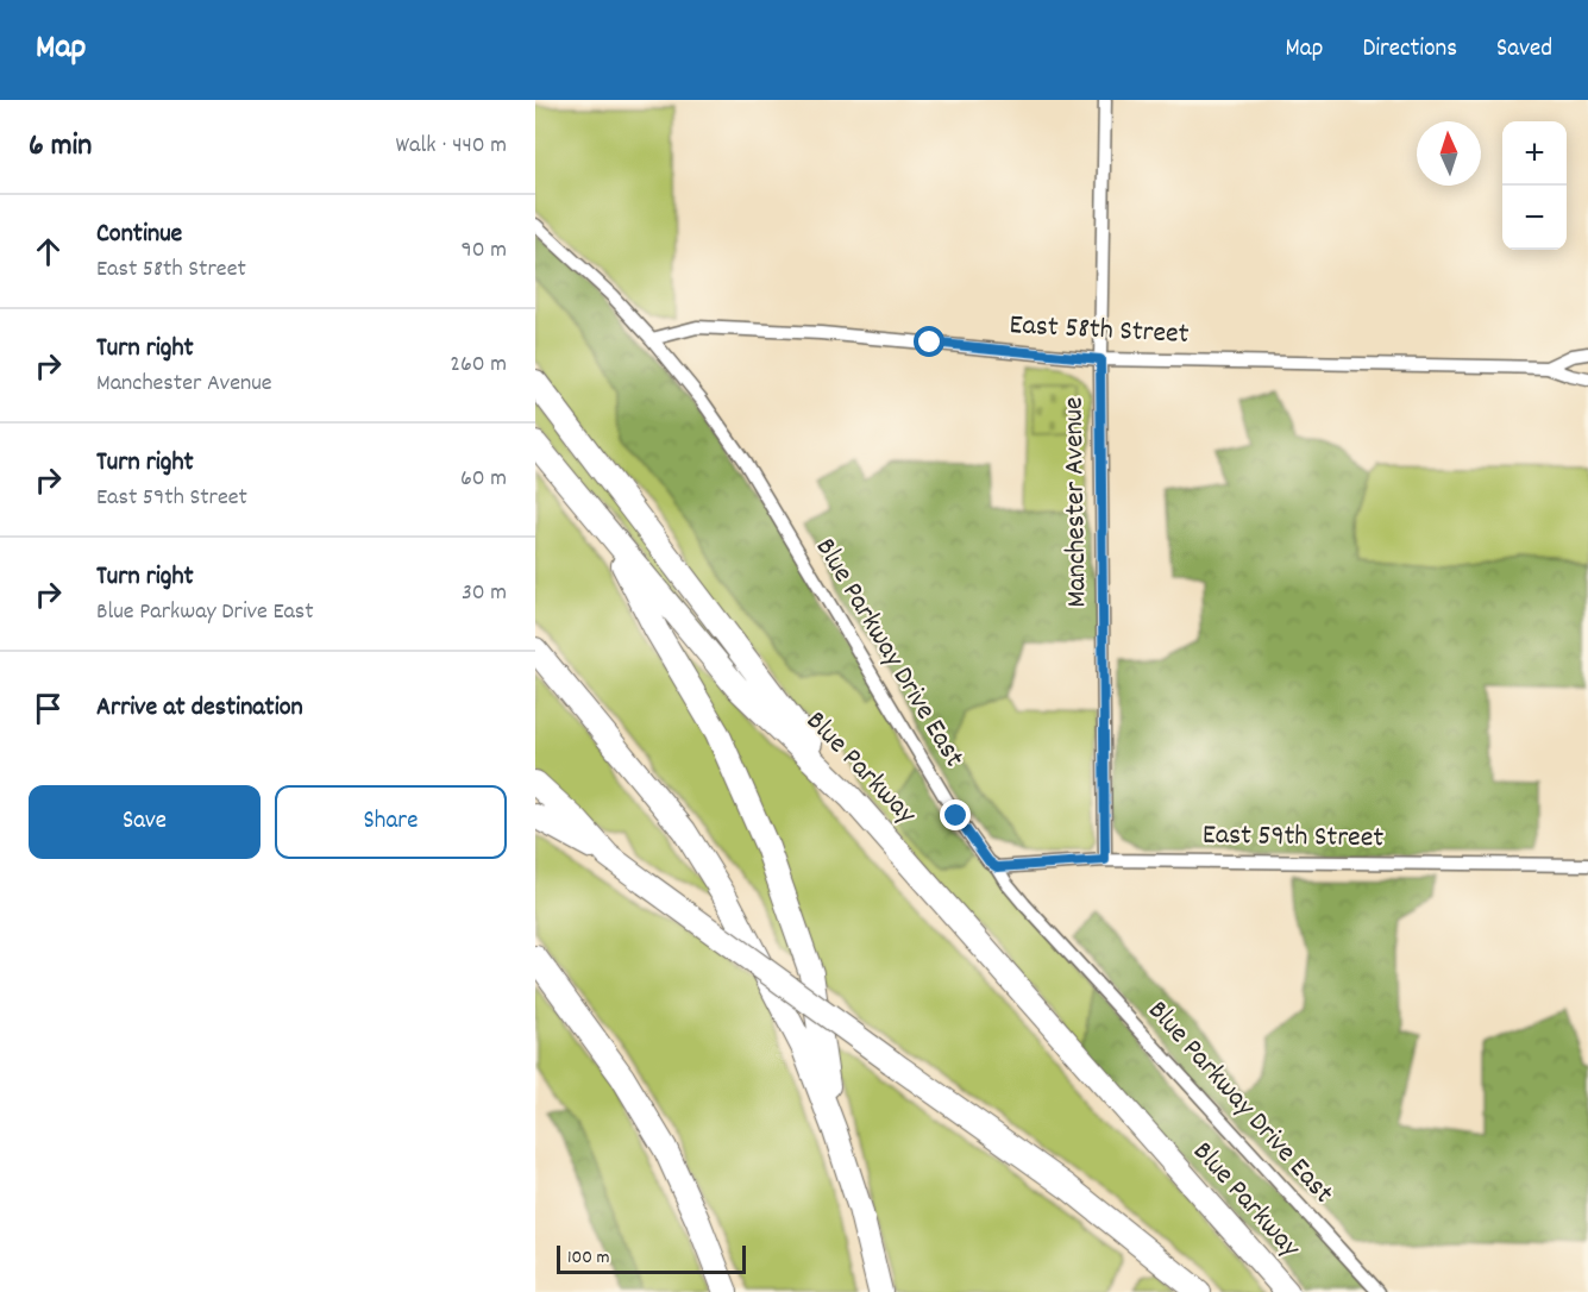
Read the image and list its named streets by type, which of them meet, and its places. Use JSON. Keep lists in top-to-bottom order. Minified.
{"streets":{"highway":["Blue Parkway"],"street":["East 58th Street","Manchester Avenue","Blue Parkway Drive East","East 59th Street"]},"crossings":[["East 58th Street","Manchester Avenue"],["East 58th Street","Blue Parkway Drive East"],["Manchester Avenue","East 59th Street"],["Blue Parkway Drive East","East 59th Street"]],"scale_bar":"100 m","north":"top","page":{"header":"Map","nav":["Map","Directions","Saved"],"heading":["6 min","Walk · 440 m"],"map_buttons":["+","−"],"list":[["Continue","East 58th Street","90 m"],["Turn right","Manchester Avenue","260 m"],["Turn right","East 59th Street","60 m"],["Turn right","Blue Parkway Drive East","30 m"],"Arrive at destination"],"buttons":["Save","Share"],"scale":"100 m"}}
